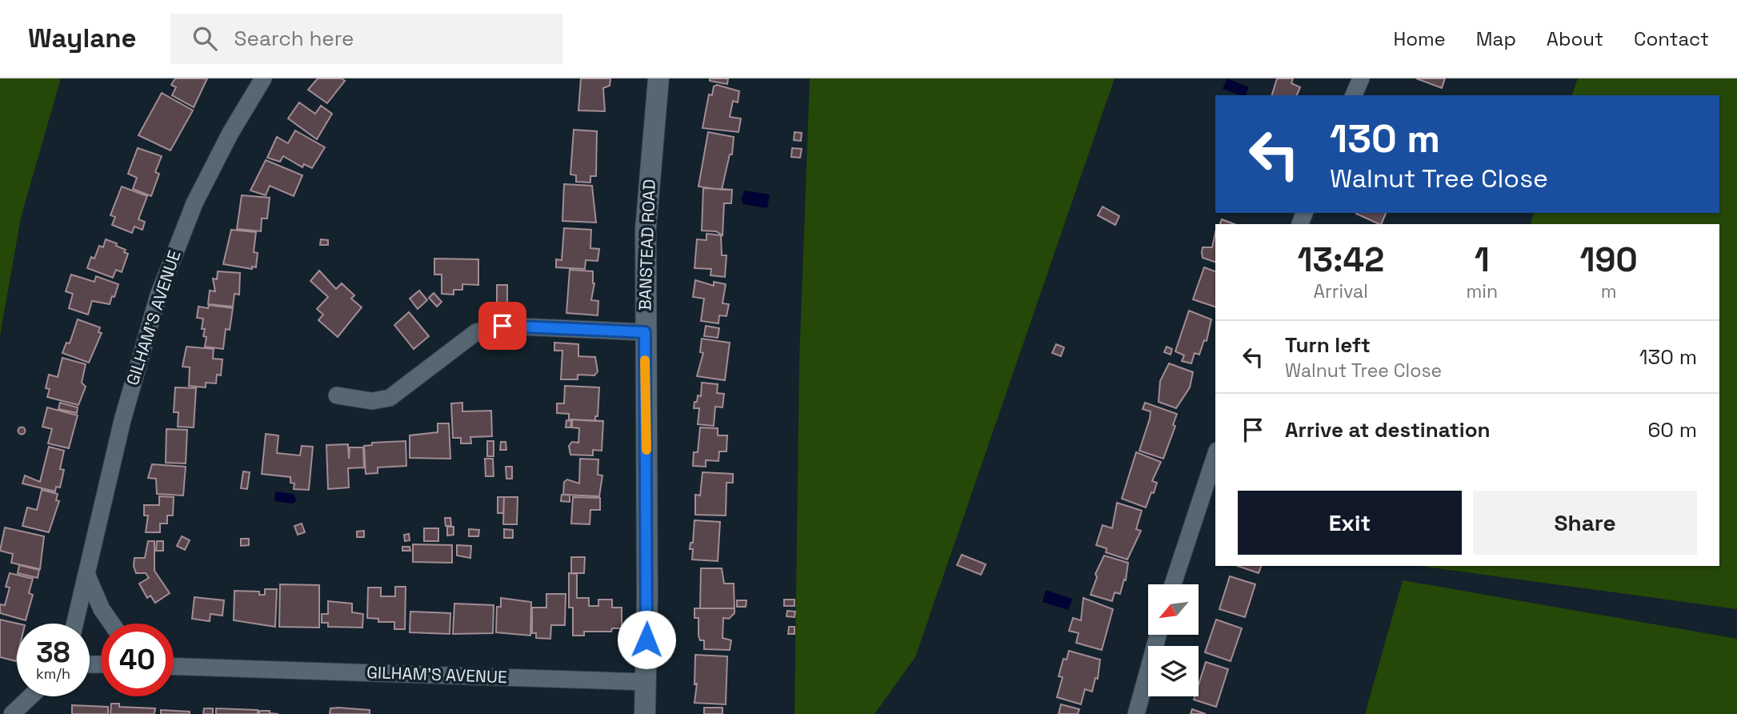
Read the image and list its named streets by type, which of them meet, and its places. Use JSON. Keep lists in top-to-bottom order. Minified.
{"streets":{"street":["BANSTEAD ROAD","GILHAM'S AVENUE"]},"crossings":[["BANSTEAD ROAD","GILHAM'S AVENUE"]],"north":"bottom left","page":{"header":"Waylane","search":"Search here","nav":["Home","Map","About","Contact"],"turn":["130 m","Walnut Tree Close"],"eta":["13:42","Arrival","1","min","190","m"],"list":[{"name":"Turn left","note":"Walnut Tree Close","value":"130 m"},{"name":"Arrive at destination","value":"60 m"}],"buttons":["Exit","Share"],"speed":"38 km/h","limit":"40"}}
